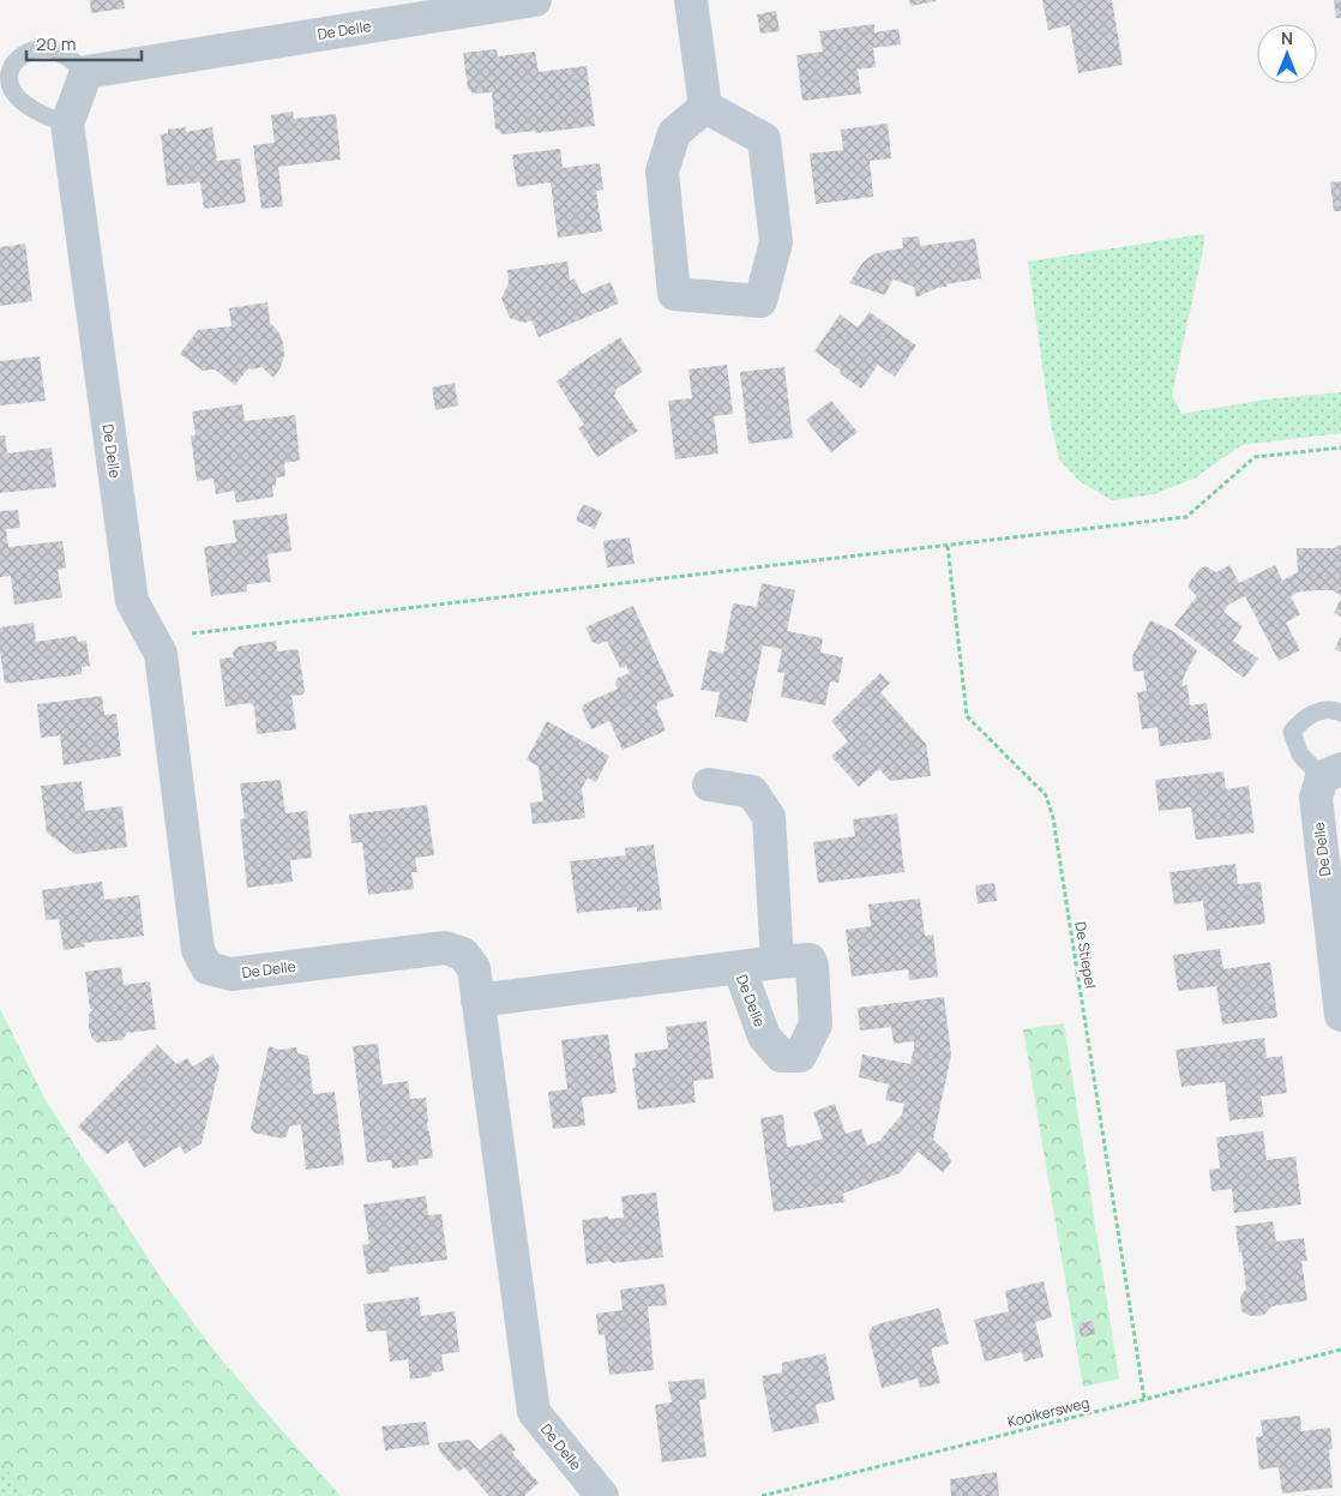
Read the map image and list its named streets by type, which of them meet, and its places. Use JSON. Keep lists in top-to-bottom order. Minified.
{"streets":{"street":["De Delle"],"path":["De Stiepel","Kooikersweg"]},"crossings":[["De Stiepel","Kooikersweg"]],"scale_bar":"20 m","north":"top"}
